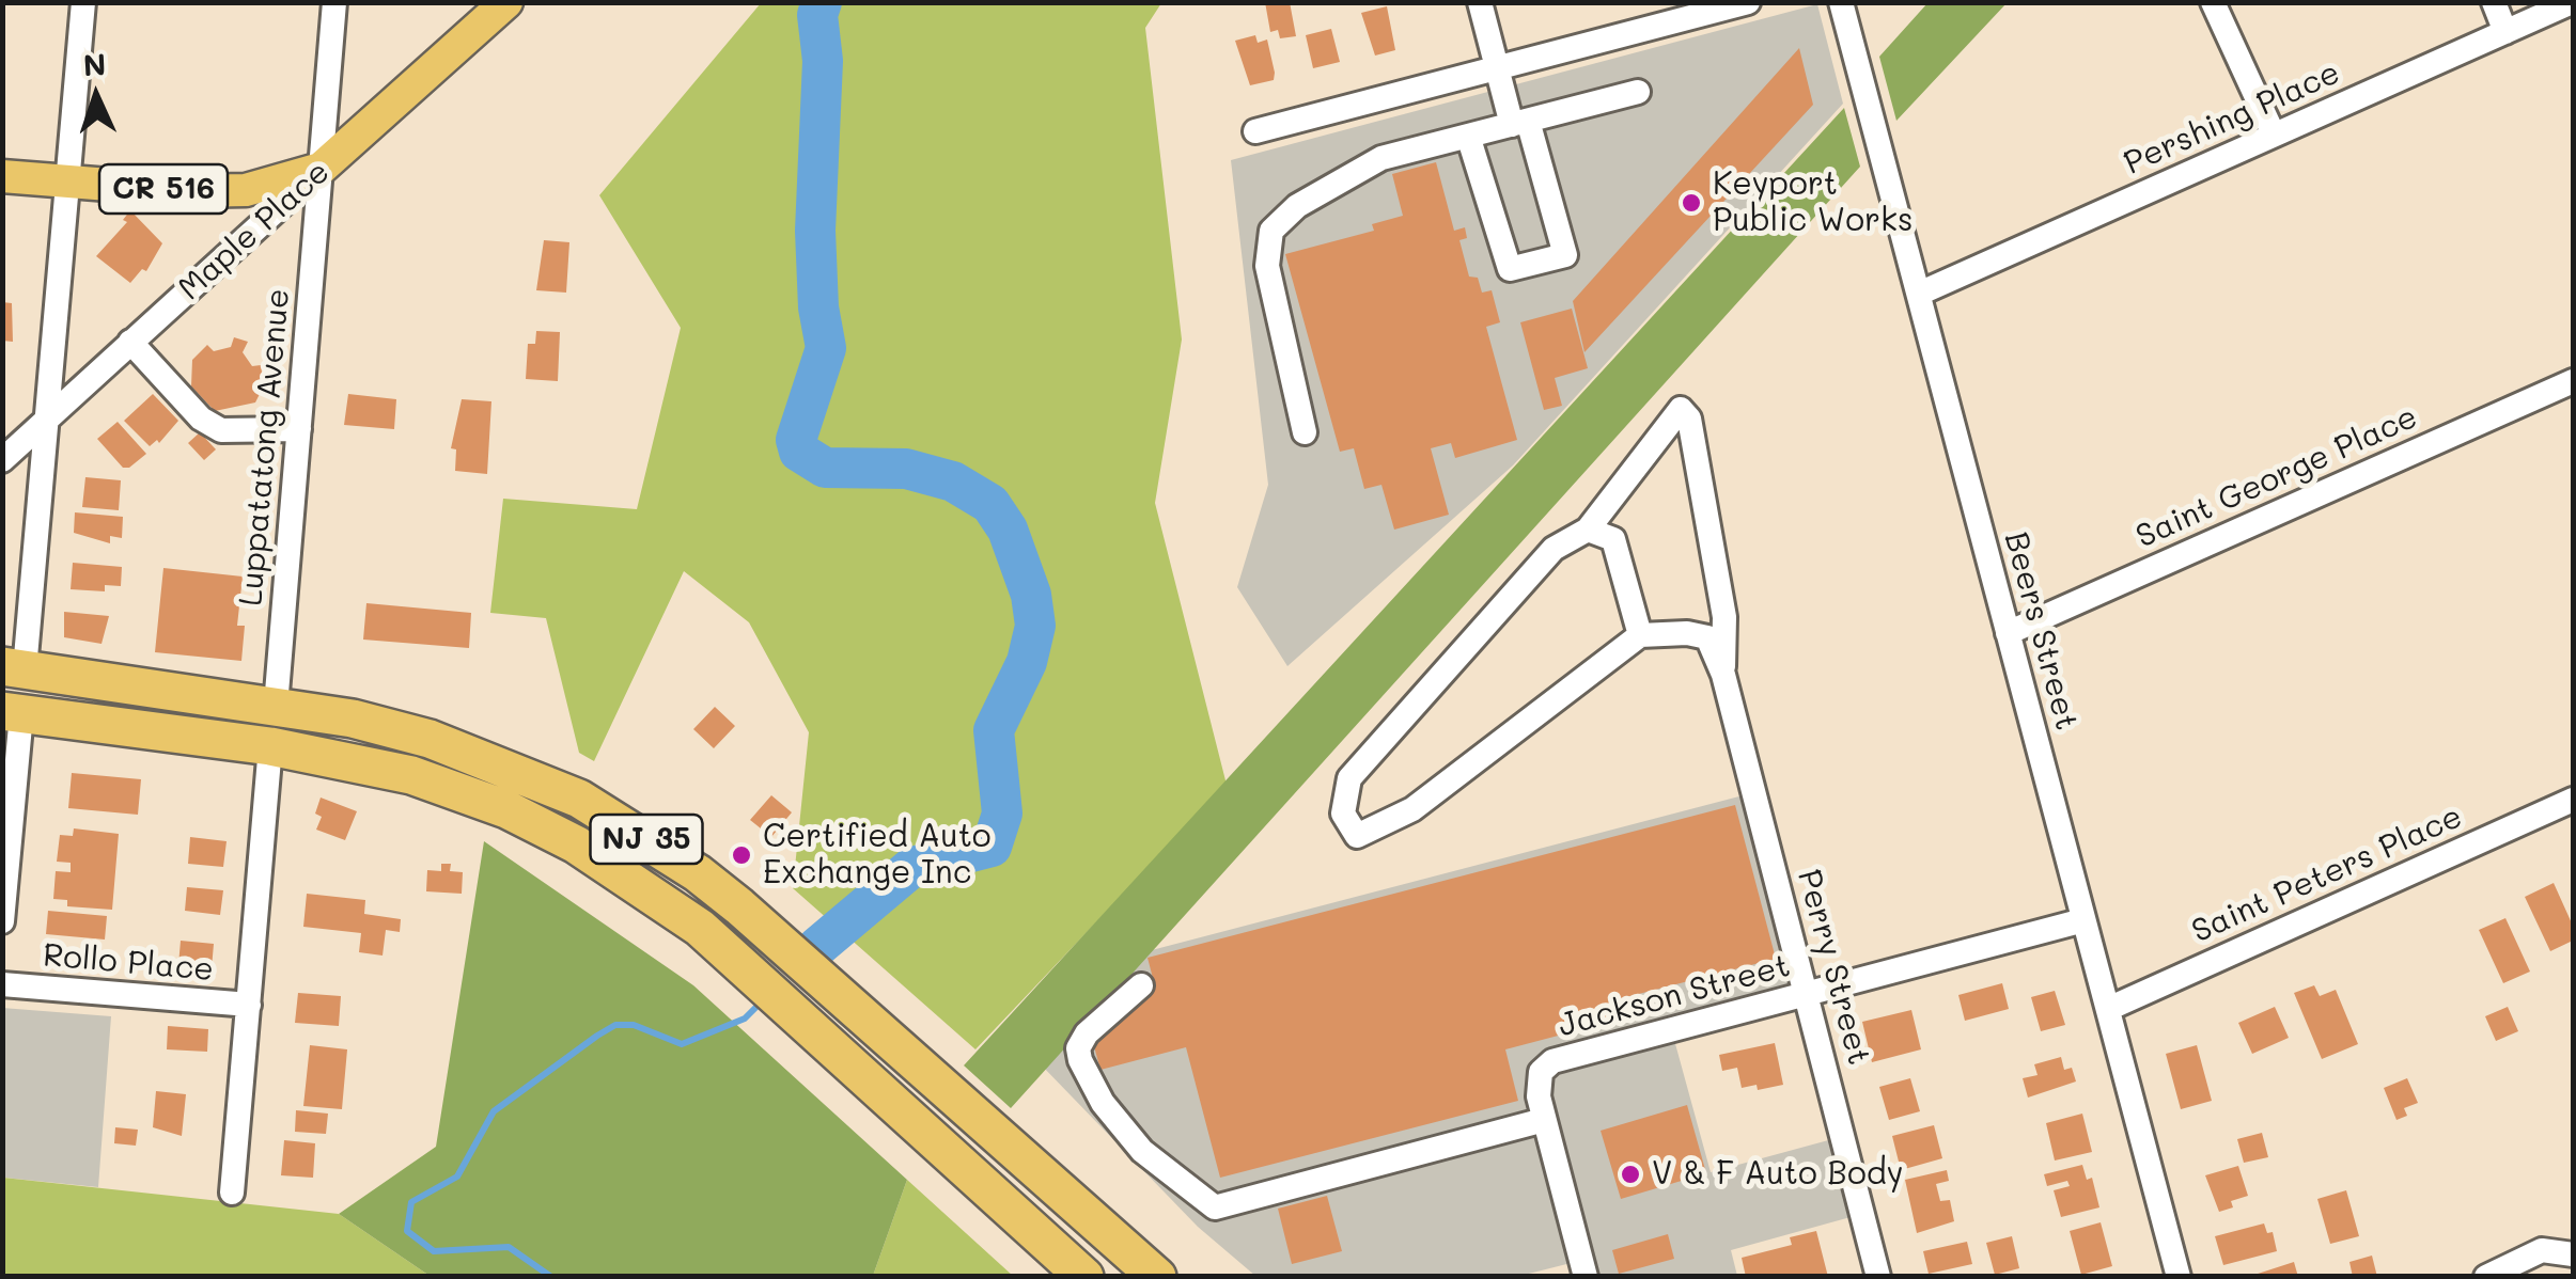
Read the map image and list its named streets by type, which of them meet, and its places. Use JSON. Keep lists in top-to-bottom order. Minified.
{"streets":{"highway":["NJ 35"],"main road":["CR 516","Maple Place"],"street":["Pershing Place","Luppatatong Avenue","Saint George Place","Beers Street","Saint Peters Place","Rollo Place","Perry Street","Jackson Street"]},"crossings":[["Pershing Place","Beers Street"],["CR 516","Maple Place"],["CR 516","Luppatatong Avenue"],["Maple Place","Luppatatong Avenue"],["Luppatatong Avenue","NJ 35"],["Saint George Place","Beers Street"],["Beers Street","Saint Peters Place"],["Beers Street","Jackson Street"],["Perry Street","Jackson Street"]],"places":["Keyport Public Works","Certified Auto Exchange Inc","V & F Auto Body"],"north":"top"}
